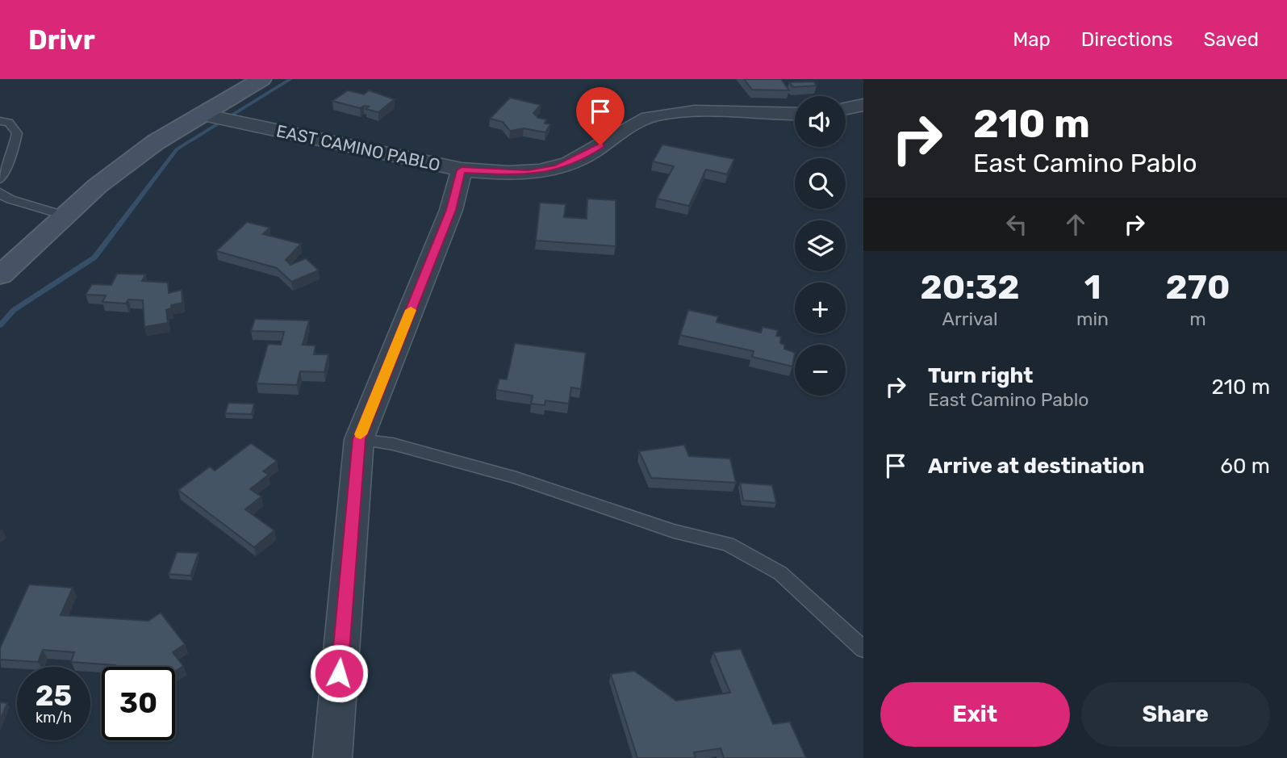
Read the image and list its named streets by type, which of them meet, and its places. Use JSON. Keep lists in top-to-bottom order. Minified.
{"streets":{"street":["EAST CAMINO PABLO"]},"page":{"header":"Drivr","nav":["Map","Directions","Saved"],"turn":["210 m","East Camino Pablo"],"map_buttons":["+","−"],"eta":["20:32","Arrival","1","min","270","m"],"list":[{"name":"Turn right","note":"East Camino Pablo","value":"210 m"},{"name":"Arrive at destination","value":"60 m"}],"speed":"25 km/h","limit":"30","buttons":["Exit","Share"]}}
